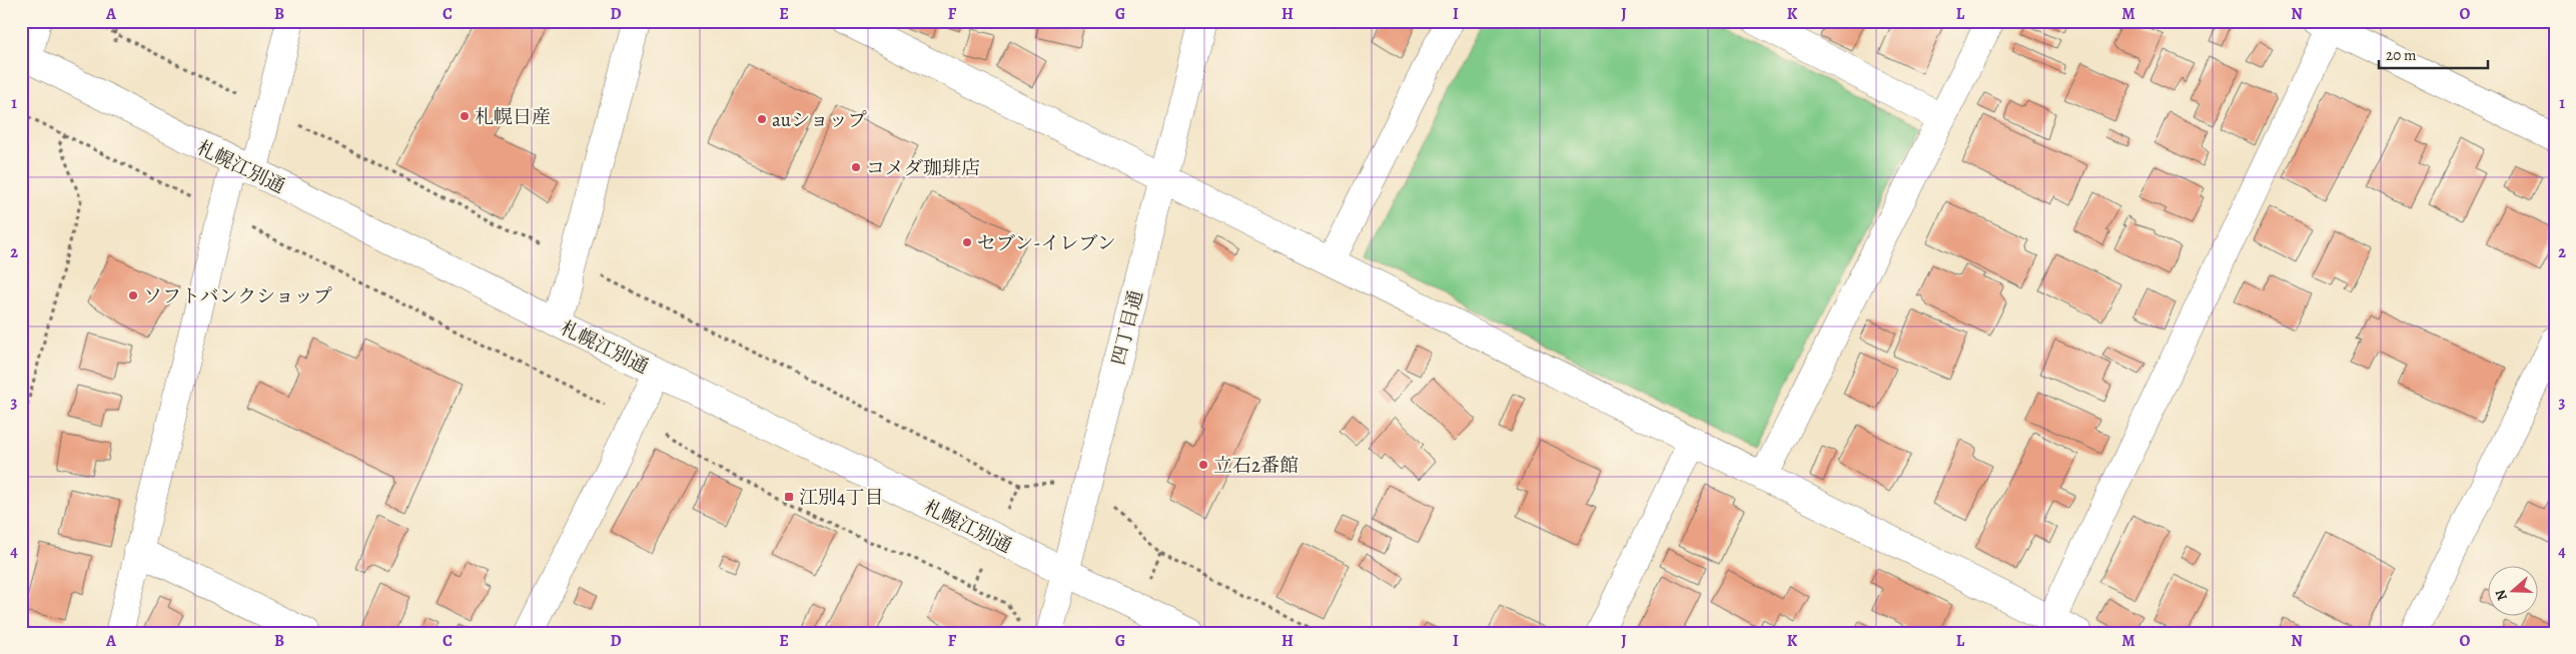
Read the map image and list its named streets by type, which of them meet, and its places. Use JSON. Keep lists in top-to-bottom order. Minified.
{"streets":{"main road":["札幌江別通","四丁目通"]},"crossings":[["札幌江別通","四丁目通"]],"places":{"other":["札幌日産","auショップ","コメダ珈琲店","セブン-イレブン","ソフトバンクショップ","立石2番館"],"transit":["江別4丁目"]},"scale_bar":"20 m","north":"left","grid":{"columns":["A","B","C","D","E","F","G","H","I","J","K","L","M","N","O"],"rows":["1","2","3","4"]}}
